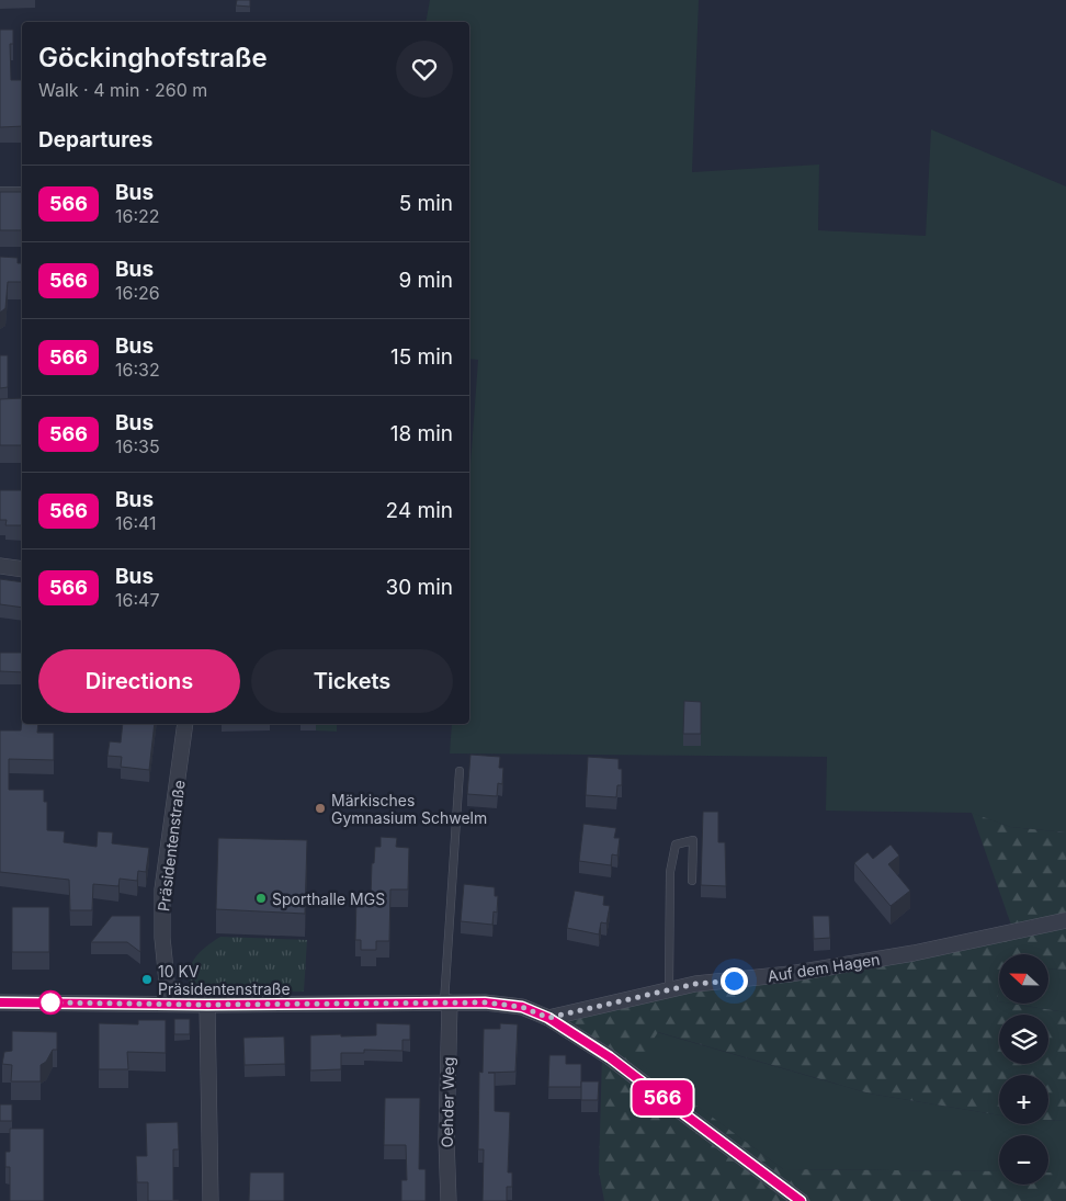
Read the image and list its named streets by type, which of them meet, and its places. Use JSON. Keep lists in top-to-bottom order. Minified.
{"streets":{"street":["Präsidentenstraße","Auf dem Hagen","Oehder Weg"]},"places":["Märkisches Gymnasium Schwelm","Sporthalle MGS","10 KV Präsidentenstraße"],"lines":["bus line 566"],"north":"left","page":{"on_map":"566","heading":[["Göckinghofstraße","Walk · 4 min · 260 m"],"Departures"],"list":[{"mark":"566","name":"Bus","note":"16:22","value":"5 min"},{"mark":"566","name":"Bus","note":"16:26","value":"9 min"},{"mark":"566","name":"Bus","note":"16:32","value":"15 min"},{"mark":"566","name":"Bus","note":"16:35","value":"18 min"},{"mark":"566","name":"Bus","note":"16:41","value":"24 min"},{"mark":"566","name":"Bus","note":"16:47","value":"30 min"}],"buttons":["Directions","Tickets"],"map_buttons":["+","−"]}}
